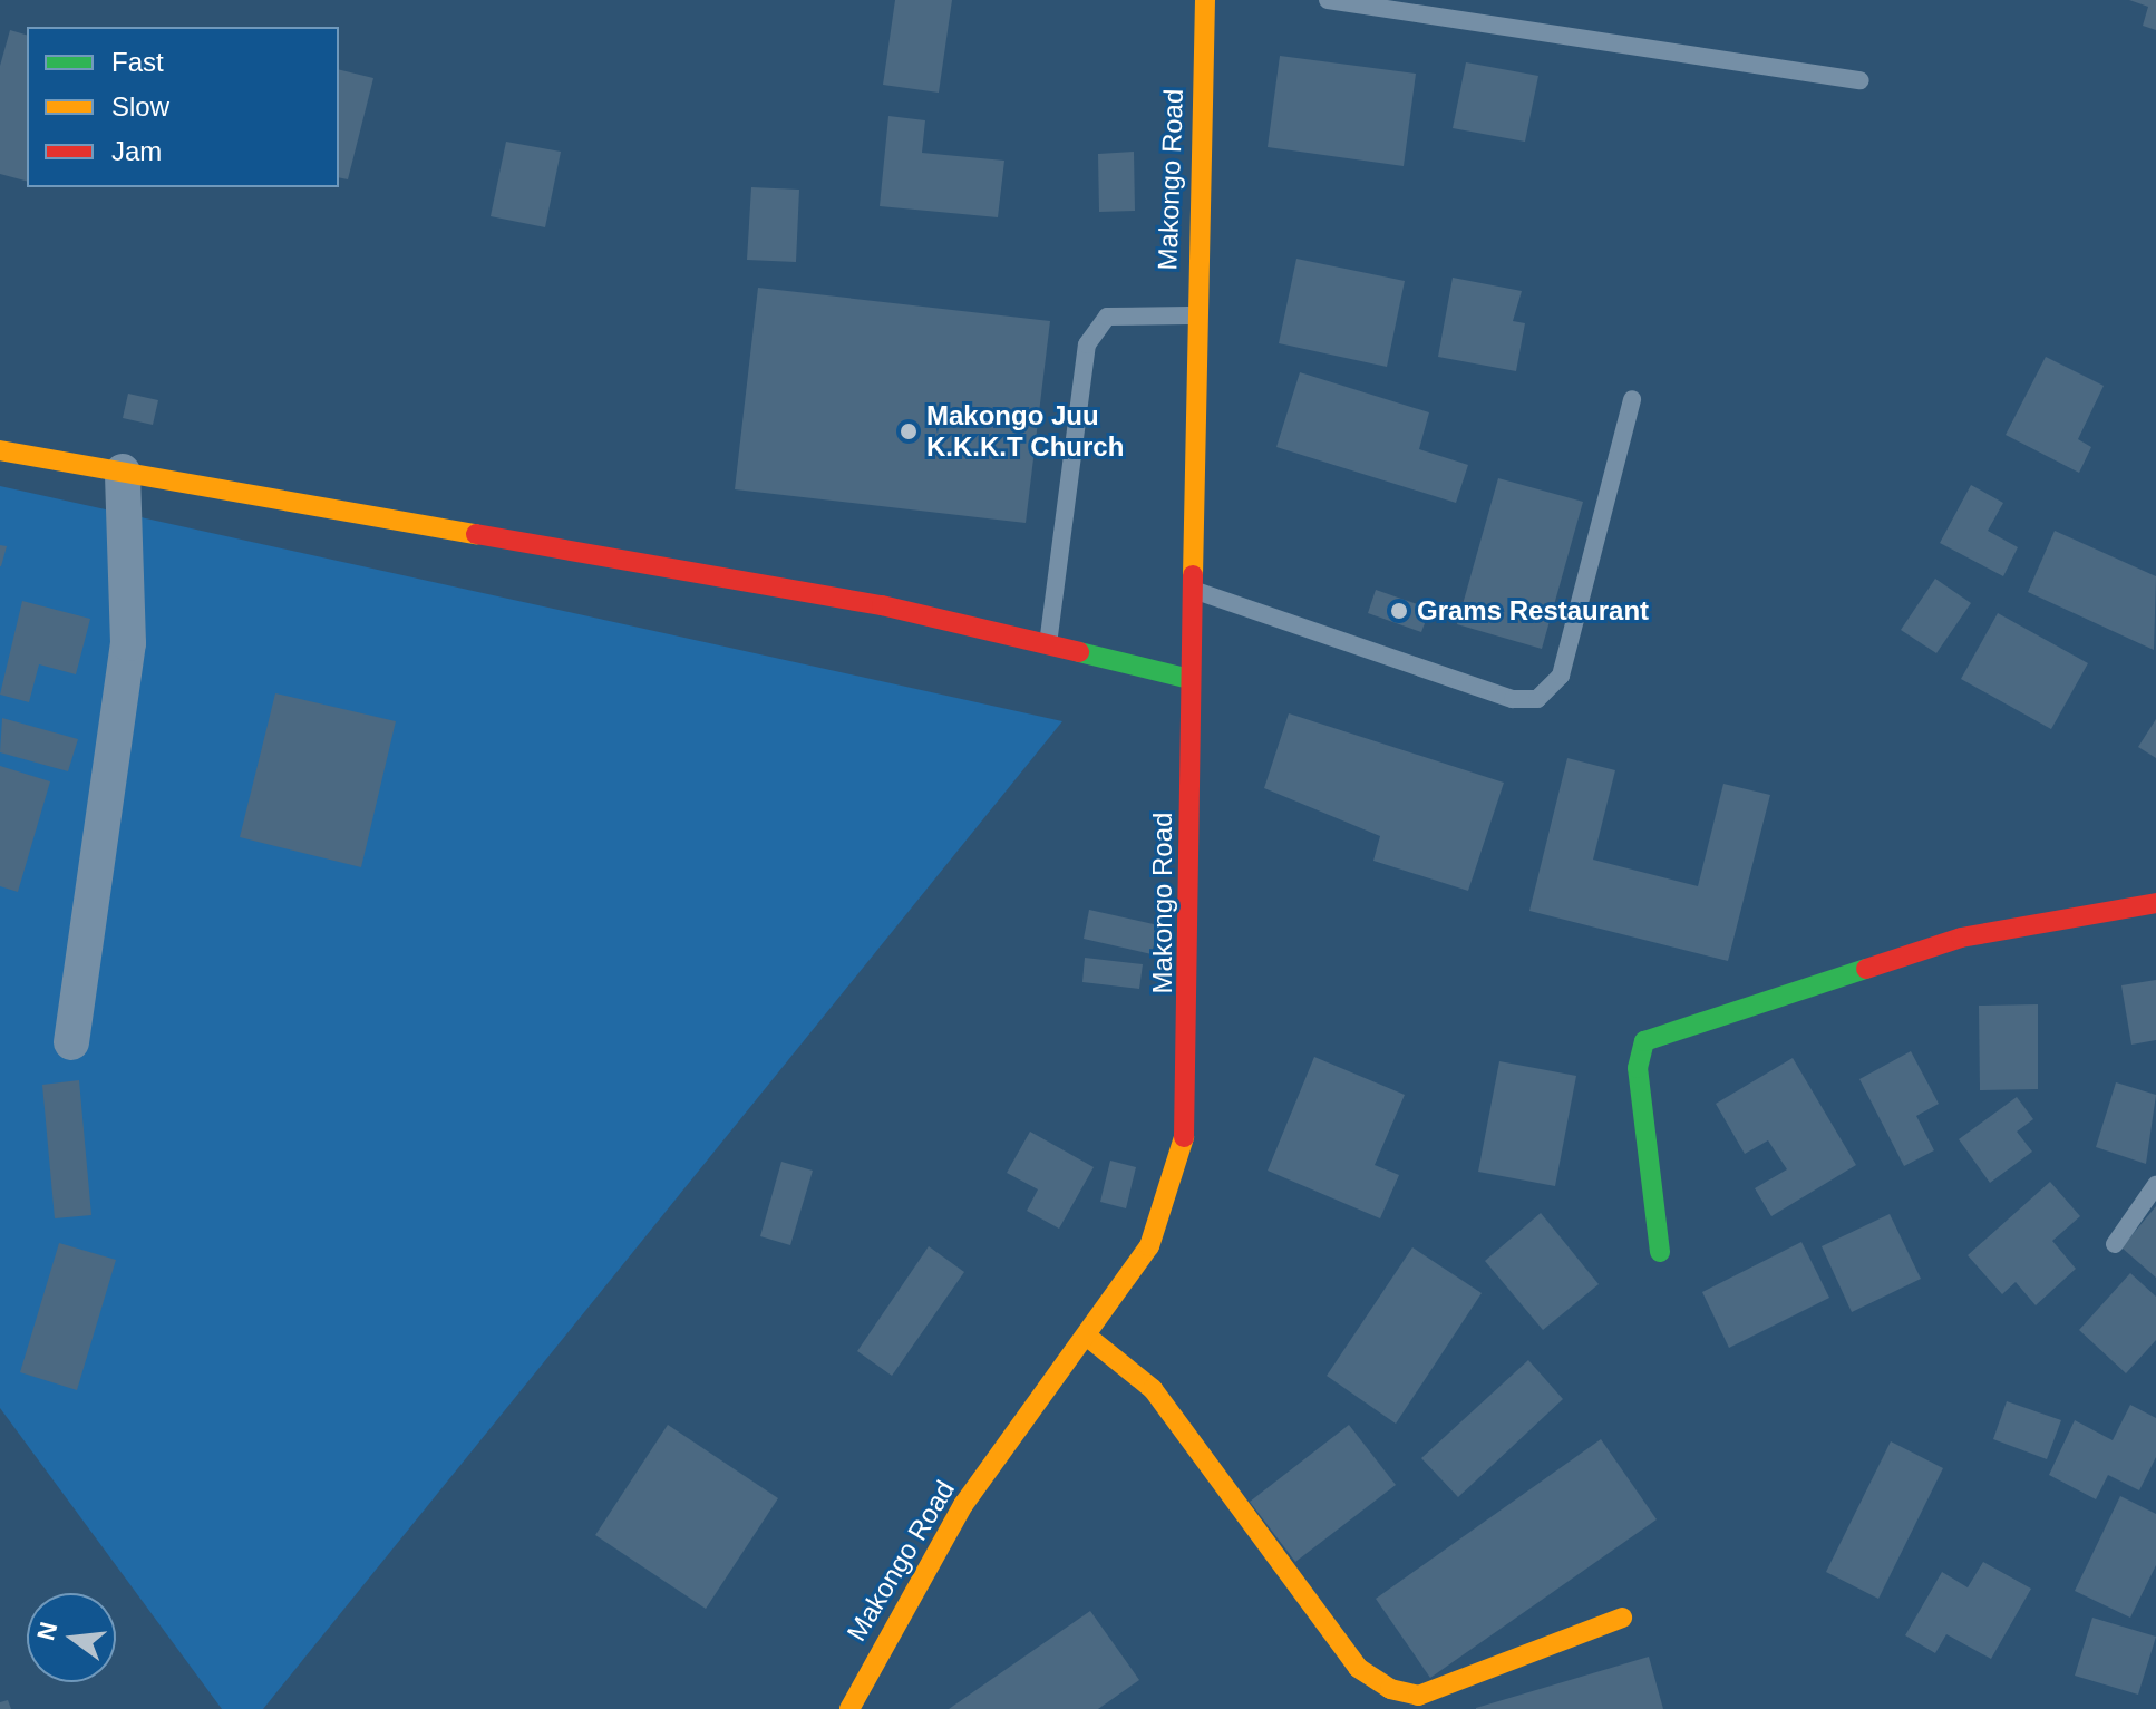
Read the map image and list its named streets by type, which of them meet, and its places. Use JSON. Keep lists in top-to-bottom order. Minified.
{"streets":{"street":["Makongo Road"]},"places":["Makongo Juu K.K.K.T Church","Grams Restaurant"],"legend":["Fast","Slow","Jam"],"north":"left"}
